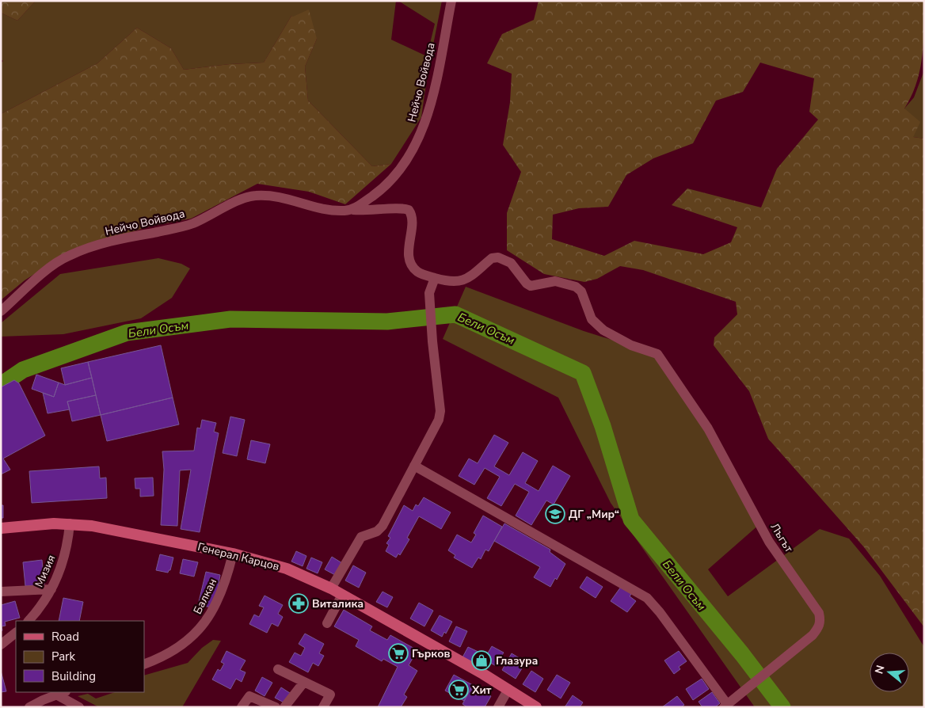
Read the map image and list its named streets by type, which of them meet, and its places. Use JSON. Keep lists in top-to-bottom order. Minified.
{"streets":{"main road":["Генерал Карцов"],"street":["Нейчо Войвода","Лъгът","Мизия","Балкан"]},"crossings":[["Генерал Карцов","Мизия"],["Генерал Карцов","Балкан"]],"water":["Бели Осъм"],"places":{"school or university":["ДГ „Мир“"],"pharmacy":["Виталика"],"supermarket":["Гърков","Хит"],"shop":["Глазура"]},"legend":["Road","Park","Building"],"north":"left"}
